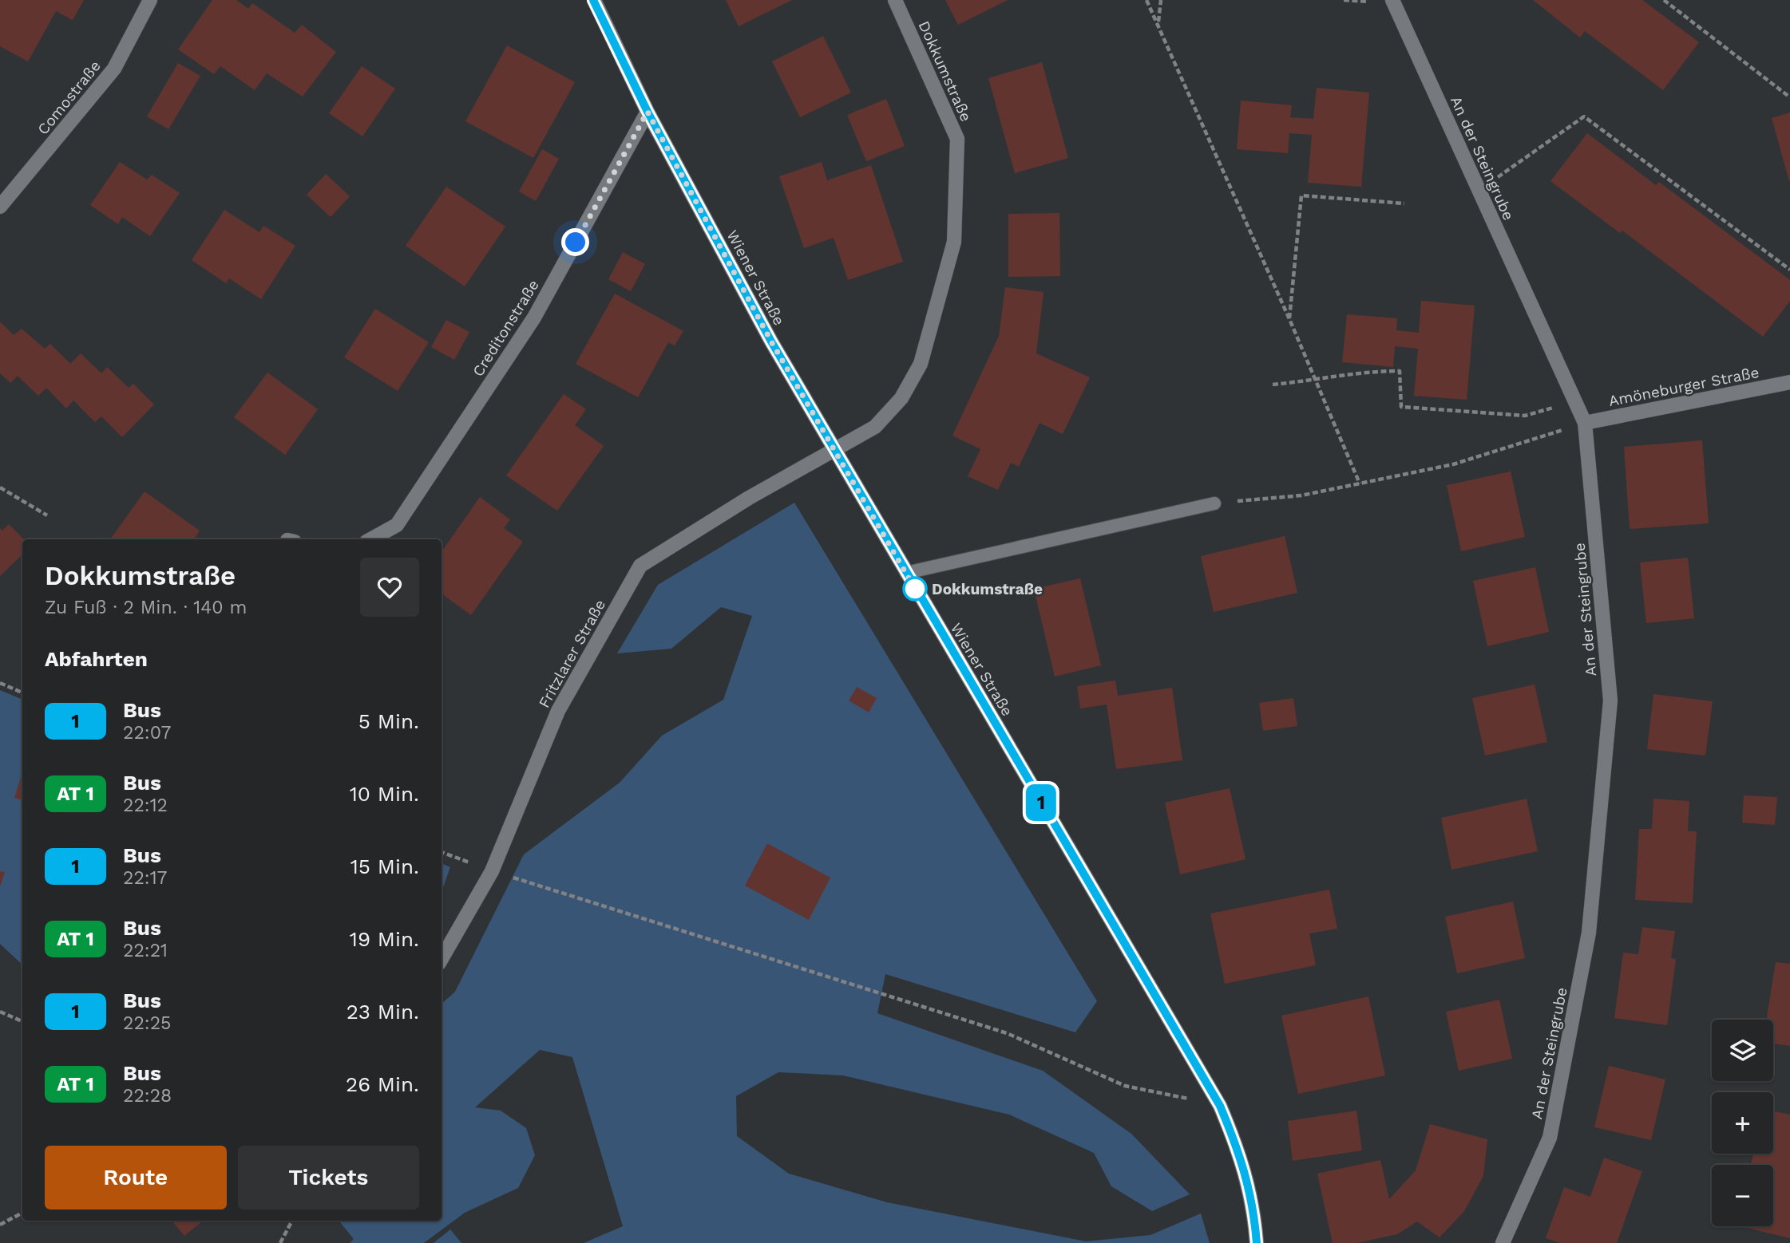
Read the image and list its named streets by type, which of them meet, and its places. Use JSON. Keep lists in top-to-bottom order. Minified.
{"streets":{"street":["Dokkumstraße","Comostraße","An der Steingrube","Wiener Straße","Creditonstraße","Amöneburger Straße","Fritzlarer Straße"]},"crossings":[["Dokkumstraße","Wiener Straße"],["Dokkumstraße","Fritzlarer Straße"],["An der Steingrube","Amöneburger Straße"],["Wiener Straße","Creditonstraße"],["Wiener Straße","Fritzlarer Straße"]],"places":["Dokkumstraße"],"lines":["bus line 1"],"page":{"on_map":"1","heading":[["Dokkumstraße","Zu Fuß · 2 Min. · 140 m"],"Abfahrten"],"list":[{"mark":"1","name":"Bus","note":"22:07","value":"5 Min."},{"mark":"AT 1","name":"Bus","note":"22:12","value":"10 Min."},{"mark":"1","name":"Bus","note":"22:17","value":"15 Min."},{"mark":"AT 1","name":"Bus","note":"22:21","value":"19 Min."},{"mark":"1","name":"Bus","note":"22:25","value":"23 Min."},{"mark":"AT 1","name":"Bus","note":"22:28","value":"26 Min."}],"map_buttons":["+","−"],"buttons":["Route","Tickets"]}}
